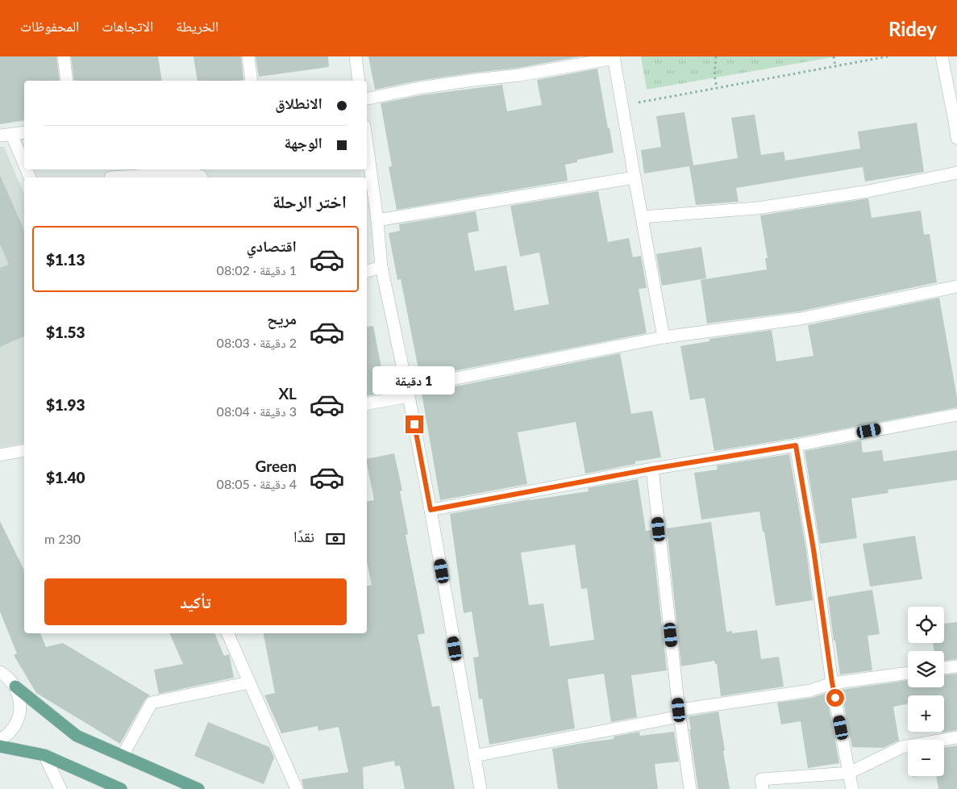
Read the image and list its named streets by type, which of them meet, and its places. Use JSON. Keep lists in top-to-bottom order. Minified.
{"page":{"header":"Ridey","nav":["الخريطة","الاتجاهات","المحفوظات"],"banner":["الانطلاق","الوجهة"],"heading":"اختر الرحلة","list":[{"name":"اقتصادي","note":"1 دقيقة · 08:02","value":"$1.13"},{"name":"مريح","note":"2 دقيقة · 08:03","value":"$1.53"},{"name":"XL","note":"3 دقيقة · 08:04","value":"$1.93"},{"name":"Green","note":"4 دقيقة · 08:05","value":"$1.40"}],"bubble":"1 دقيقة","pay":["نقدًا","230 m"],"buttons":"تأكيد","map_buttons":["+","−"]}}
